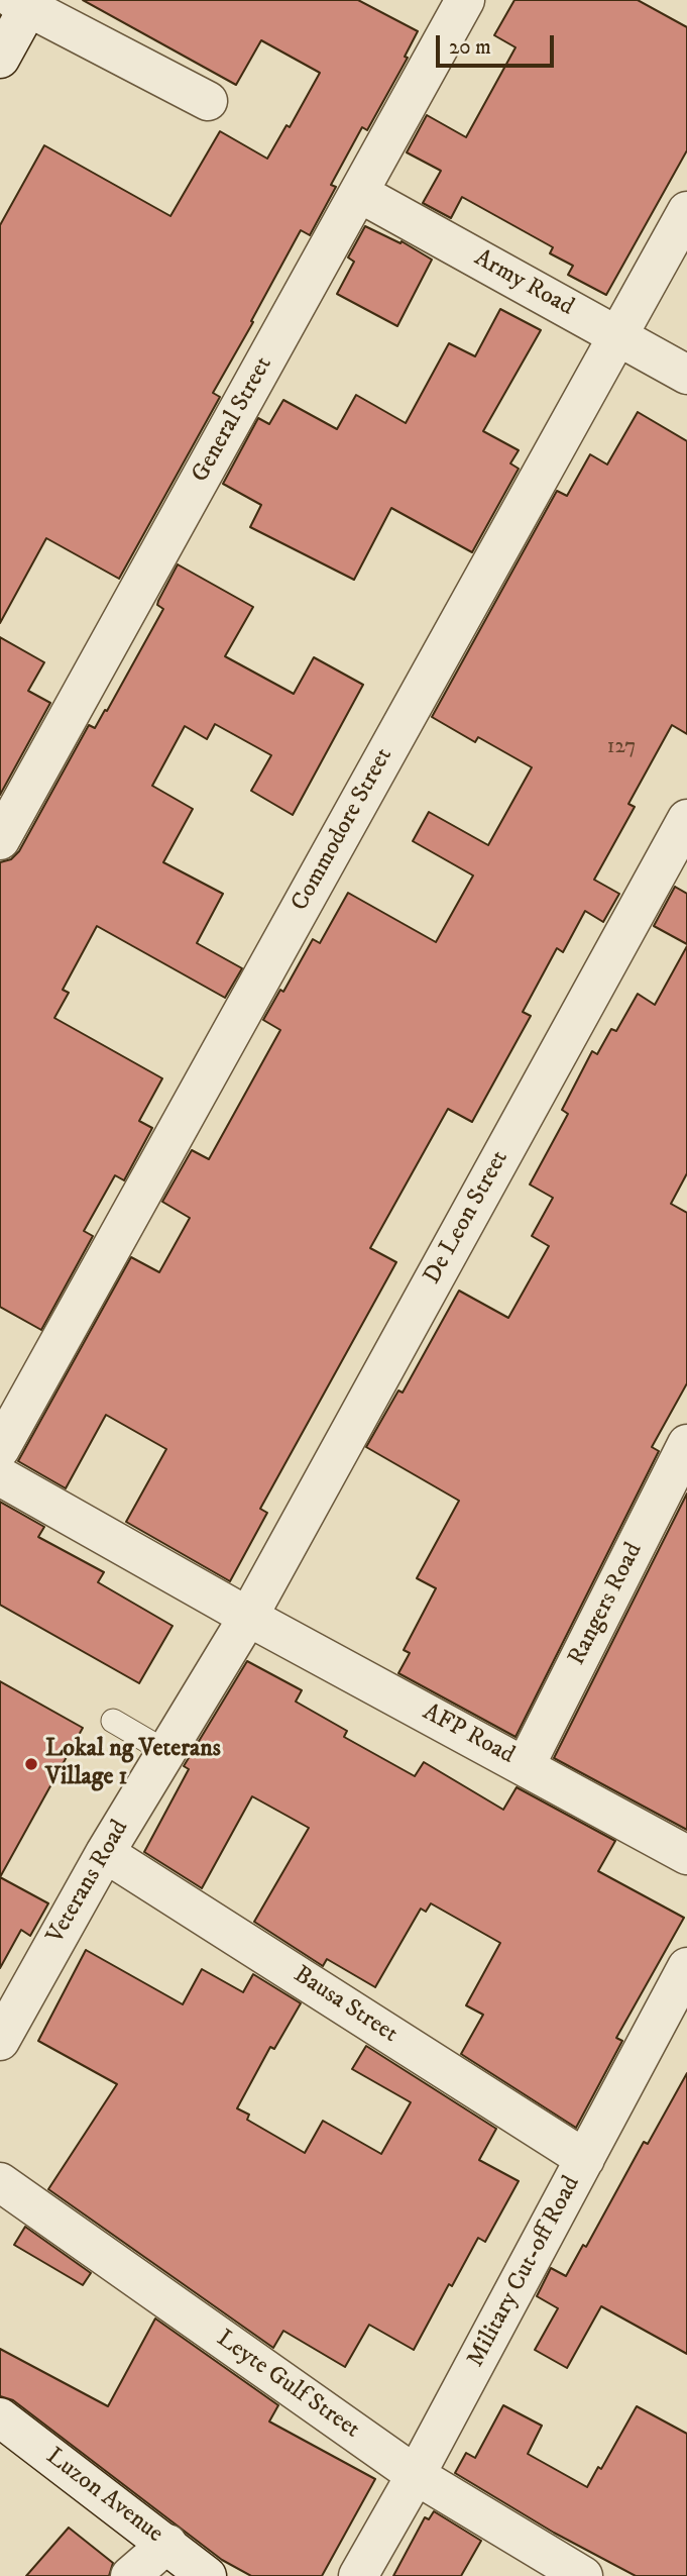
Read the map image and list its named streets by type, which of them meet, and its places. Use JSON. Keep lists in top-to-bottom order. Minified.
{"streets":{"street":["Army Road","General Street","Commodore Street","De Leon Street","Rangers Road","AFP Road","Veterans Road","Bausa Street","Military Cut-off Road","Leyte Gulf Street","Luzon Avenue"]},"crossings":[["Army Road","General Street"],["Army Road","Commodore Street"],["De Leon Street","AFP Road"],["De Leon Street","Veterans Road"],["Rangers Road","AFP Road"],["AFP Road","Veterans Road"],["Veterans Road","Bausa Street"],["Bausa Street","Military Cut-off Road"],["Military Cut-off Road","Leyte Gulf Street"]],"places":["Lokal ng Veterans Village 1"],"house_numbers":["127"],"scale_bar":"20 m"}
